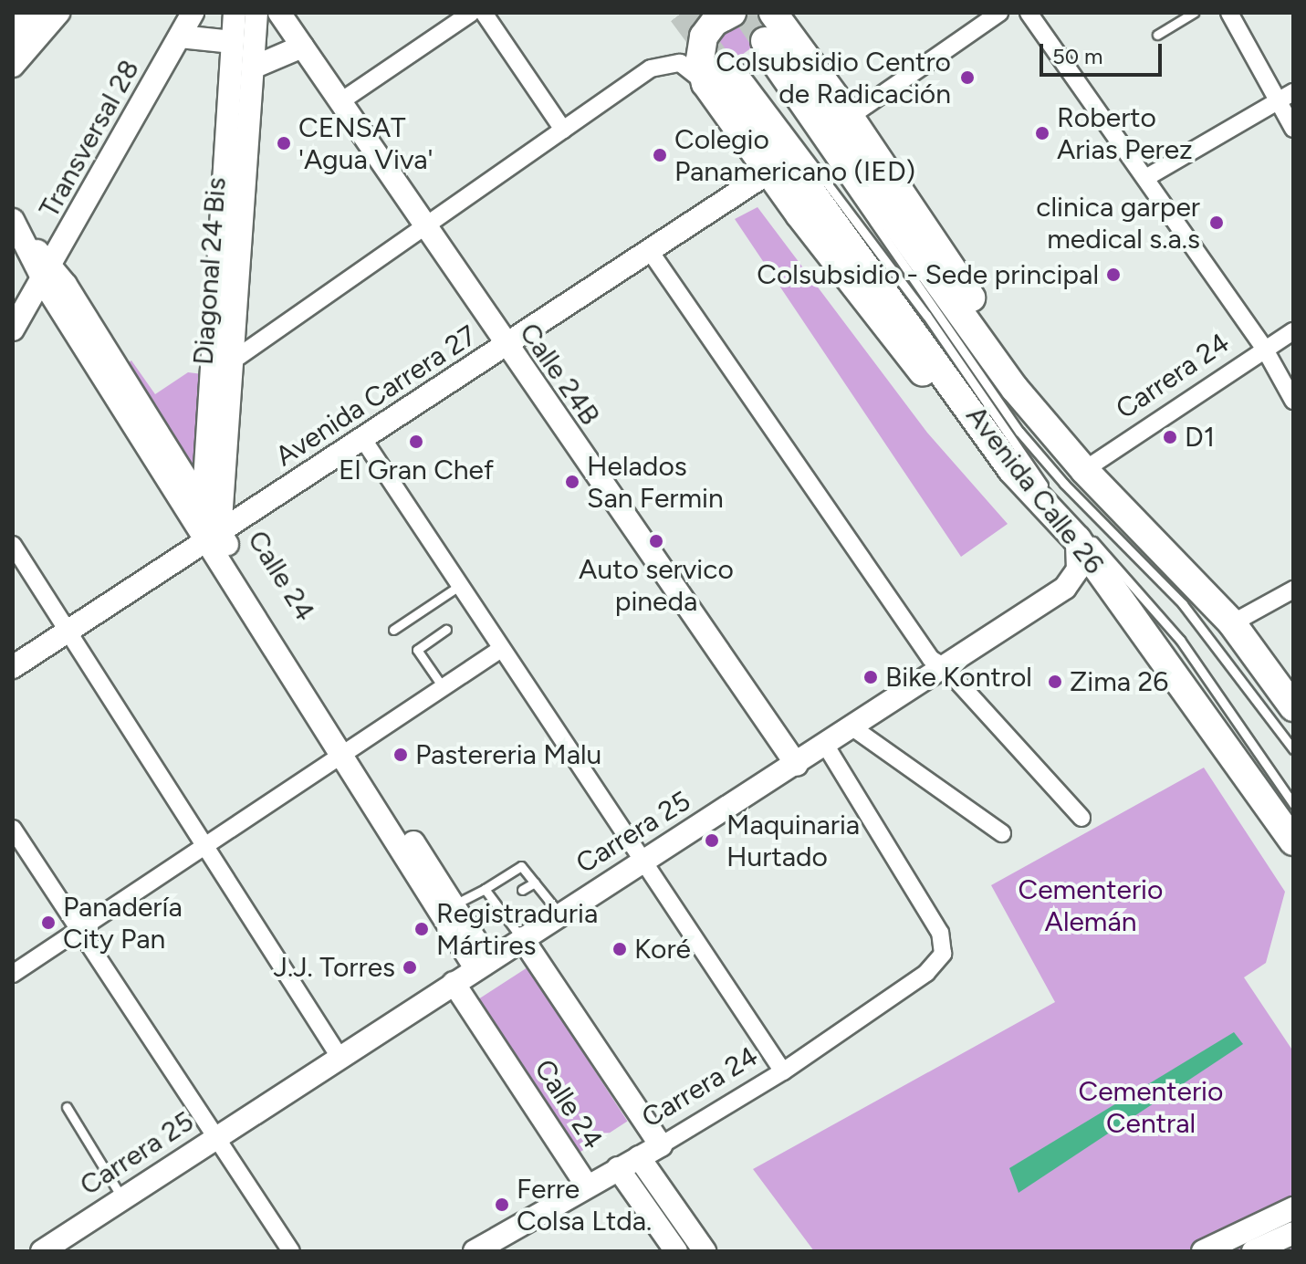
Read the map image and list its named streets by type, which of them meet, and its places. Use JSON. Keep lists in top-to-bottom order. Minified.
{"streets":{"main road":["Avenida Calle 26"],"street":["Transversal 28","Diagonal 24 Bis","Calle 24B","Carrera 24","Avenida Carrera 27","Calle 24","Carrera 25"]},"crossings":[["Transversal 28","Calle 24"],["Diagonal 24 Bis","Avenida Carrera 27"],["Diagonal 24 Bis","Calle 24"],["Calle 24B","Avenida Carrera 27"],["Calle 24B","Carrera 25"],["Carrera 24","Avenida Calle 26"],["Carrera 24","Calle 24"],["Carrera 24","Carrera 25"],["Avenida Carrera 27","Calle 24"],["Avenida Calle 26","Carrera 25"],["Calle 24","Carrera 25"]],"parks":["Cementerio Alemán","Cementerio Central"],"places":["Colsubsidio Centro de Radicación","Roberto Arias Perez","CENSAT 'Agua Viva'","Colegio Panamericano (IED)","clinica garper medical s.a.s","Colsubsidio - Sede principal","D1","El Gran Chef","Helados San Fermin","Auto servico pineda","Bike Kontrol","Zima 26","Pastereria Malu","Maquinaria Hurtado","Panadería City Pan","Registraduria Mártires","Koré","J.J. Torres","Ferre Colsa Ltda."],"scale_bar":"50 m"}
